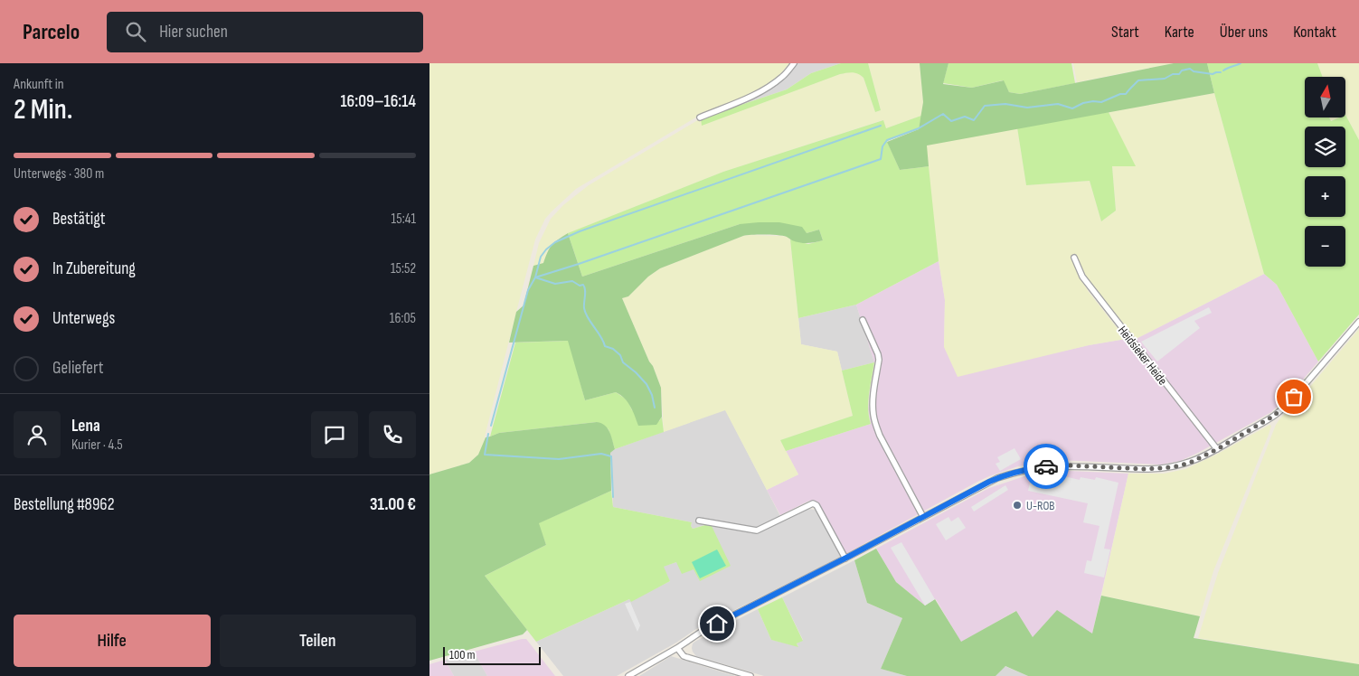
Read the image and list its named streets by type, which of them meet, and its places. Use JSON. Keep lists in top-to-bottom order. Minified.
{"streets":{"street":["Heidsieker Heide"]},"places":["U-ROB"],"scale_bar":"100 m","north":"top","page":{"header":"Parcelo","search":"Hier suchen","nav":["Start","Karte","Über uns","Kontakt"],"heading":["2 Min.","Ankunft in","16:09–16:14"],"panel":["Lena","Kurier · 4.5","Bestellung #8962","31.00 €"],"map_buttons":["+","−"],"bar":"Unterwegs · 380 m","list":[["Bestätigt","15:41"],["In Zubereitung","15:52"],["Unterwegs","16:05"],"Geliefert"],"buttons":["Hilfe","Teilen"],"scale":"100 m"}}
